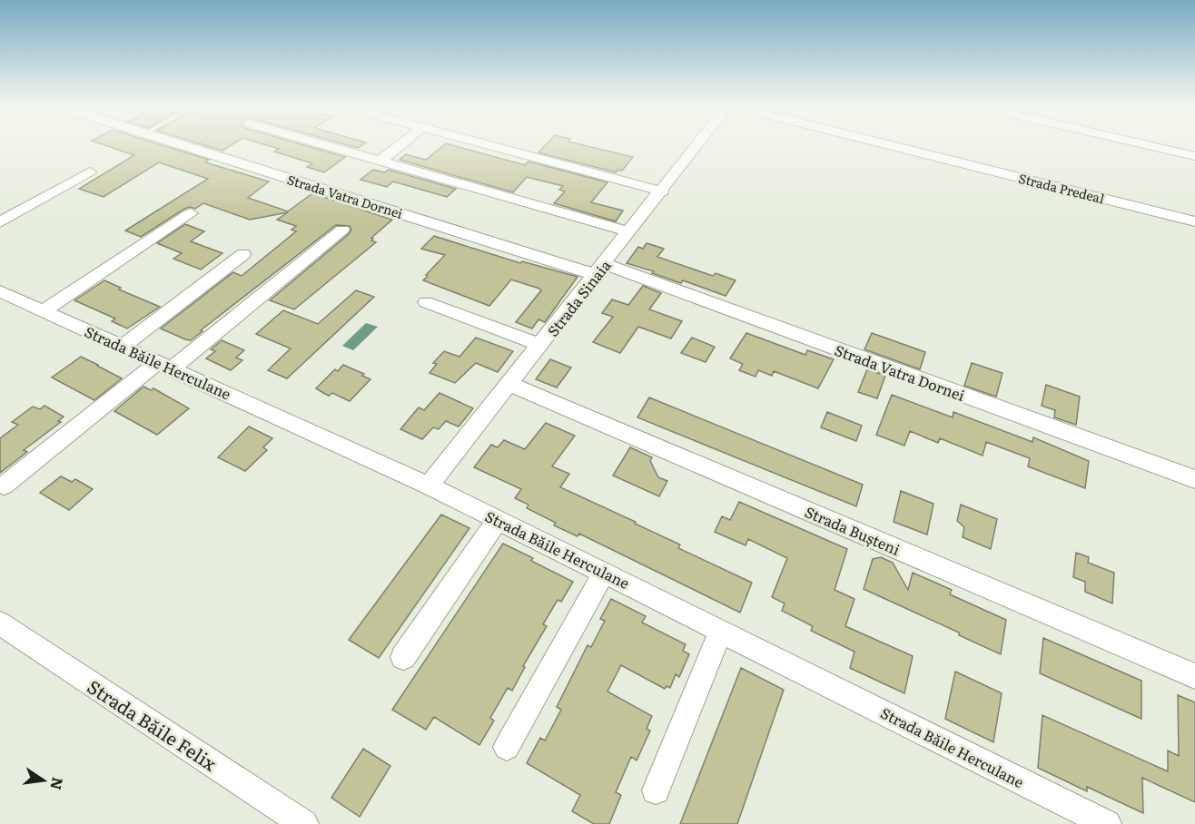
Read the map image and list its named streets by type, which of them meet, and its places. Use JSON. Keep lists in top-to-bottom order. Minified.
{"streets":{"street":["Strada Predeal","Strada Vatra Dornei","Strada Sinaia","Strada Băile Herculane","Strada Bușteni","Strada Băile Felix"]},"crossings":[["Strada Vatra Dornei","Strada Sinaia"],["Strada Sinaia","Strada Băile Herculane"],["Strada Sinaia","Strada Bușteni"]],"north":"right"}
